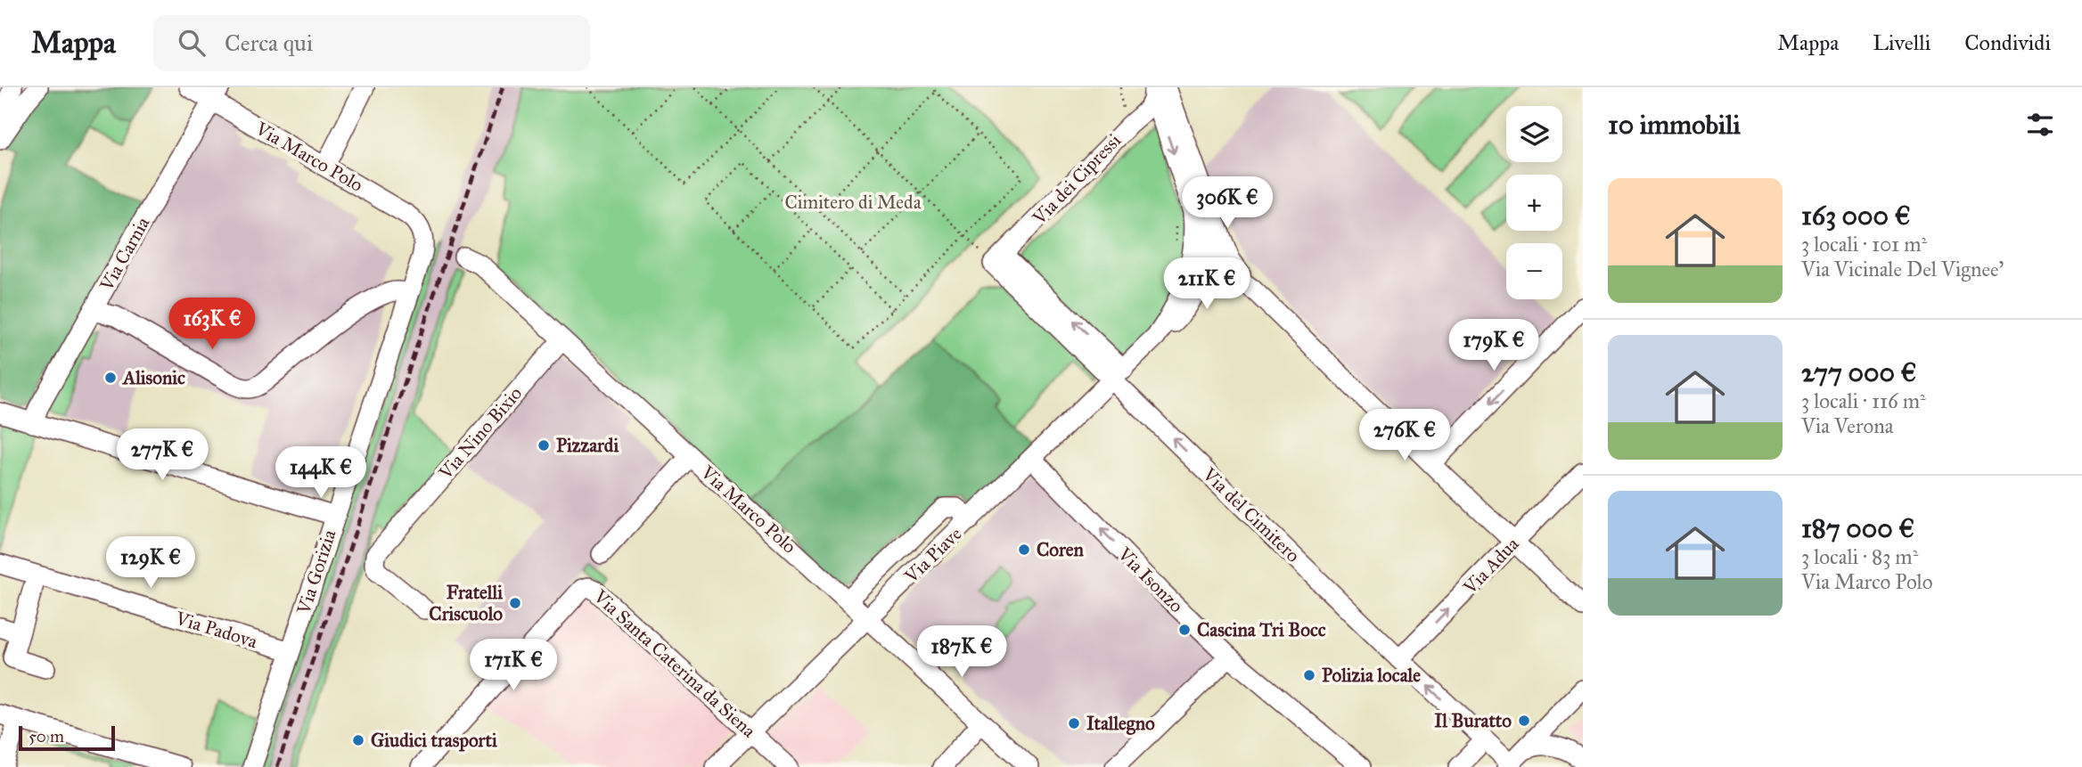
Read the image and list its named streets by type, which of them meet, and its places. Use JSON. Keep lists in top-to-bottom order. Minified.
{"streets":{"street":["Via Marco Polo","Via dei Cipressi","Via Carnia","Via Nino Bixio","Via del Cimitero","Via Piave","Via Adua","Via Gorizia","Via Isonzo","Via Padova","Via Santa Caterina da Siena"]},"crossings":[["Via Marco Polo","Via Carnia"],["Via Marco Polo","Via Nino Bixio"],["Via Marco Polo","Via Piave"],["Via Marco Polo","Via Gorizia"],["Via dei Cipressi","Via del Cimitero"],["Via del Cimitero","Via Piave"],["Via del Cimitero","Via Adua"],["Via Piave","Via Isonzo"],["Via Piave","Via Santa Caterina da Siena"],["Via Gorizia","Via Padova"]],"one_way":["Via Isonzo"],"parks":["Cimitero di Meda"],"places":["Alisonic","Pizzardi","Coren","Fratelli Criscuolo","Cascina Tri Bocc","Polizia locale","Il Buratto","Itallegno","Giudici trasporti"],"scale_bar":"50 m","page":{"header":"Mappa","search":"Cerca qui","nav":["Mappa","Livelli","Condividi"],"heading":"10 immobili","map_buttons":["+","−"],"list":[{"name":"163 000 €","note":"3 locali · 101 m² · Via Vicinale Del Vignee'"},{"name":"277 000 €","note":"3 locali · 116 m² · Via Verona"},{"name":"187 000 €","note":"3 locali · 83 m² · Via Marco Polo"}],"price":["306K €","211K €","163K €","179K €","276K €","277K €","144K €","129K €","187K €","171K €"],"scale":"50 m"}}
